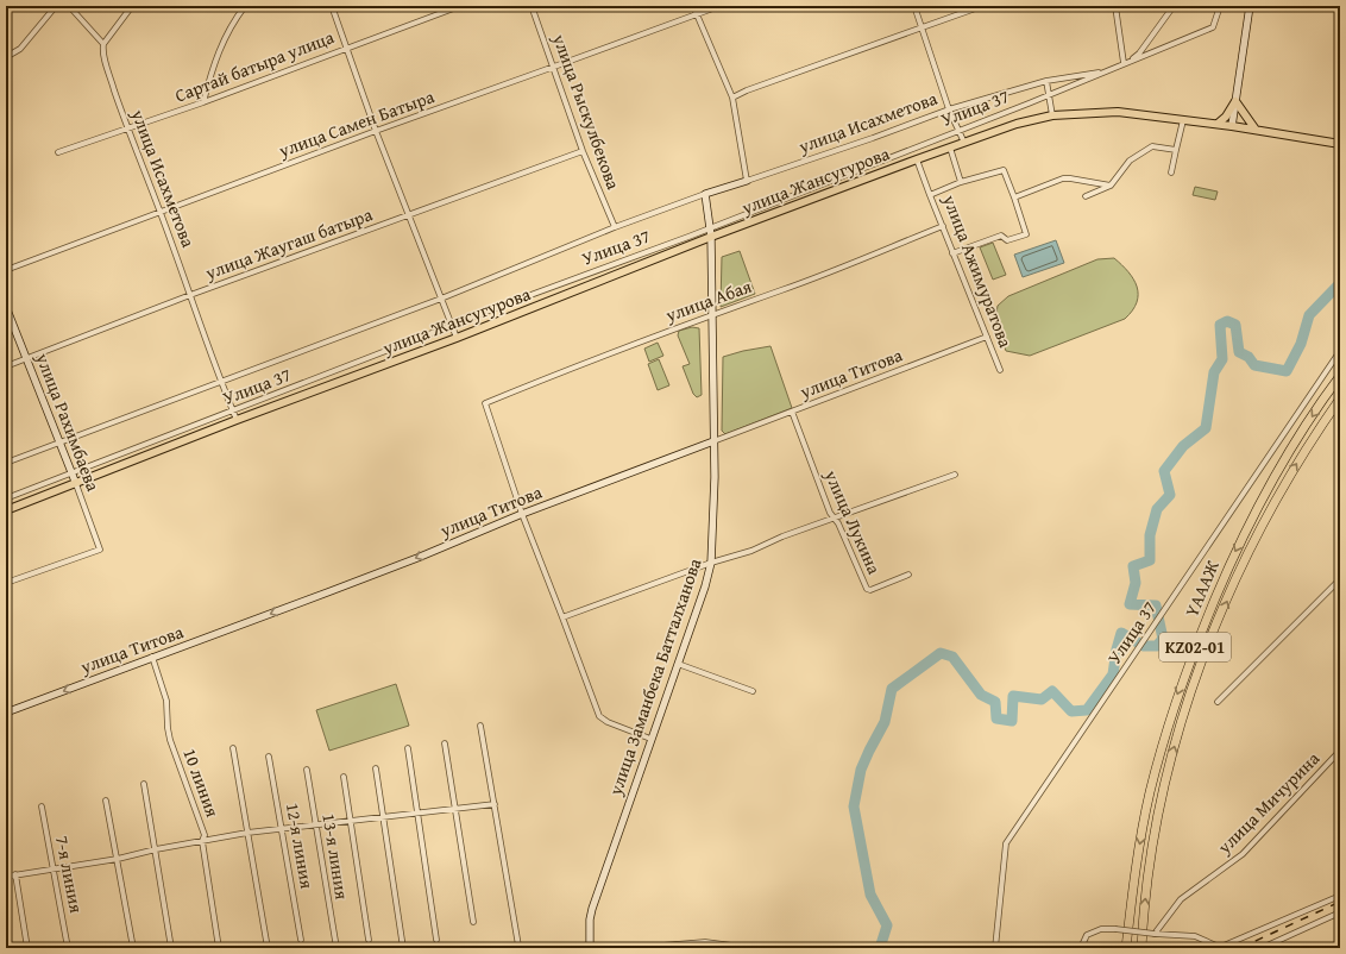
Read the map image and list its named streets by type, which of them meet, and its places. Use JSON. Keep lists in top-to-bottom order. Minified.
{"streets":{"highway":["ҮАААЖ","KZ02-01"],"main road":["улица Жансугурова"],"street":["Сартай батыра улица","Улица 37","улица Рыскулбекова","улица Исахметова","улица Самен Батыра","улица Жаугаш батыра","улица Ажимуратова","улица Абая","улица Титова","улица Рахимбаева","улица Лукина","улица Заманбека Батталханова","10 линия","улица Мичурина","12-я линия","13-я линия","7-я линия"]},"crossings":[["Сартай батыра улица","улица Исахметова"],["улица Рыскулбекова","улица Самен Батыра"],["улица Рыскулбекова","улица Жаугаш батыра"],["улица Исахметова","улица Самен Батыра"],["улица Исахметова","улица Жансугурова"],["улица Исахметова","улица Жаугаш батыра"],["улица Жансугурова","улица Ажимуратова"],["улица Жансугурова","улица Рахимбаева"],["улица Жансугурова","улица Заманбека Батталханова"],["улица Жаугаш батыра","улица Рахимбаева"],["улица Ажимуратова","улица Абая"],["улица Ажимуратова","улица Титова"],["улица Абая","улица Титова"],["улица Абая","улица Заманбека Батталханова"],["улица Титова","улица Лукина"],["улица Титова","улица Заманбека Батталханова"],["улица Титова","10 линия"]],"one_way":["улица Титова"]}
